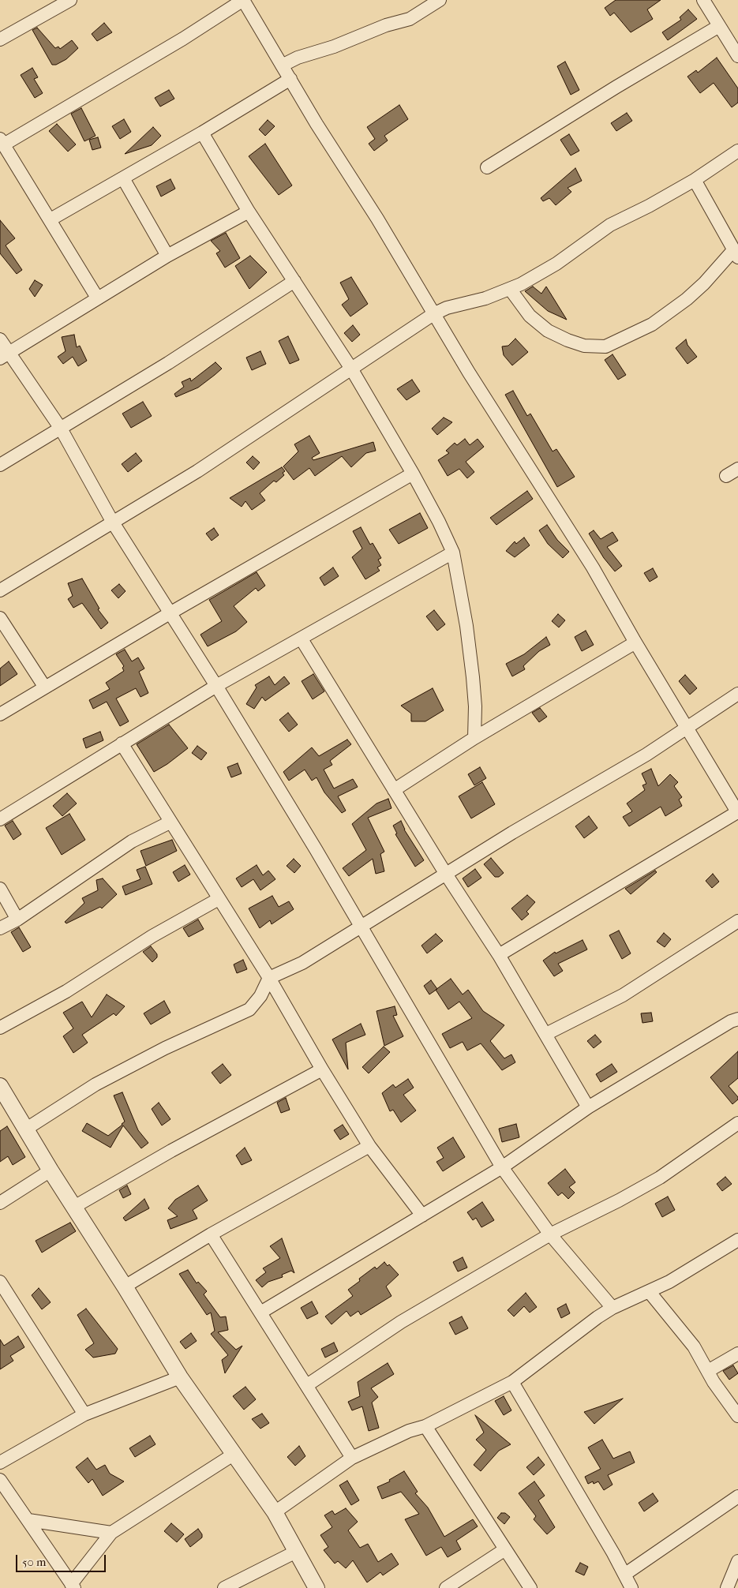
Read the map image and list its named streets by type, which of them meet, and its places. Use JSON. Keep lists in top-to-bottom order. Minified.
{"scale_bar":"50 m"}
